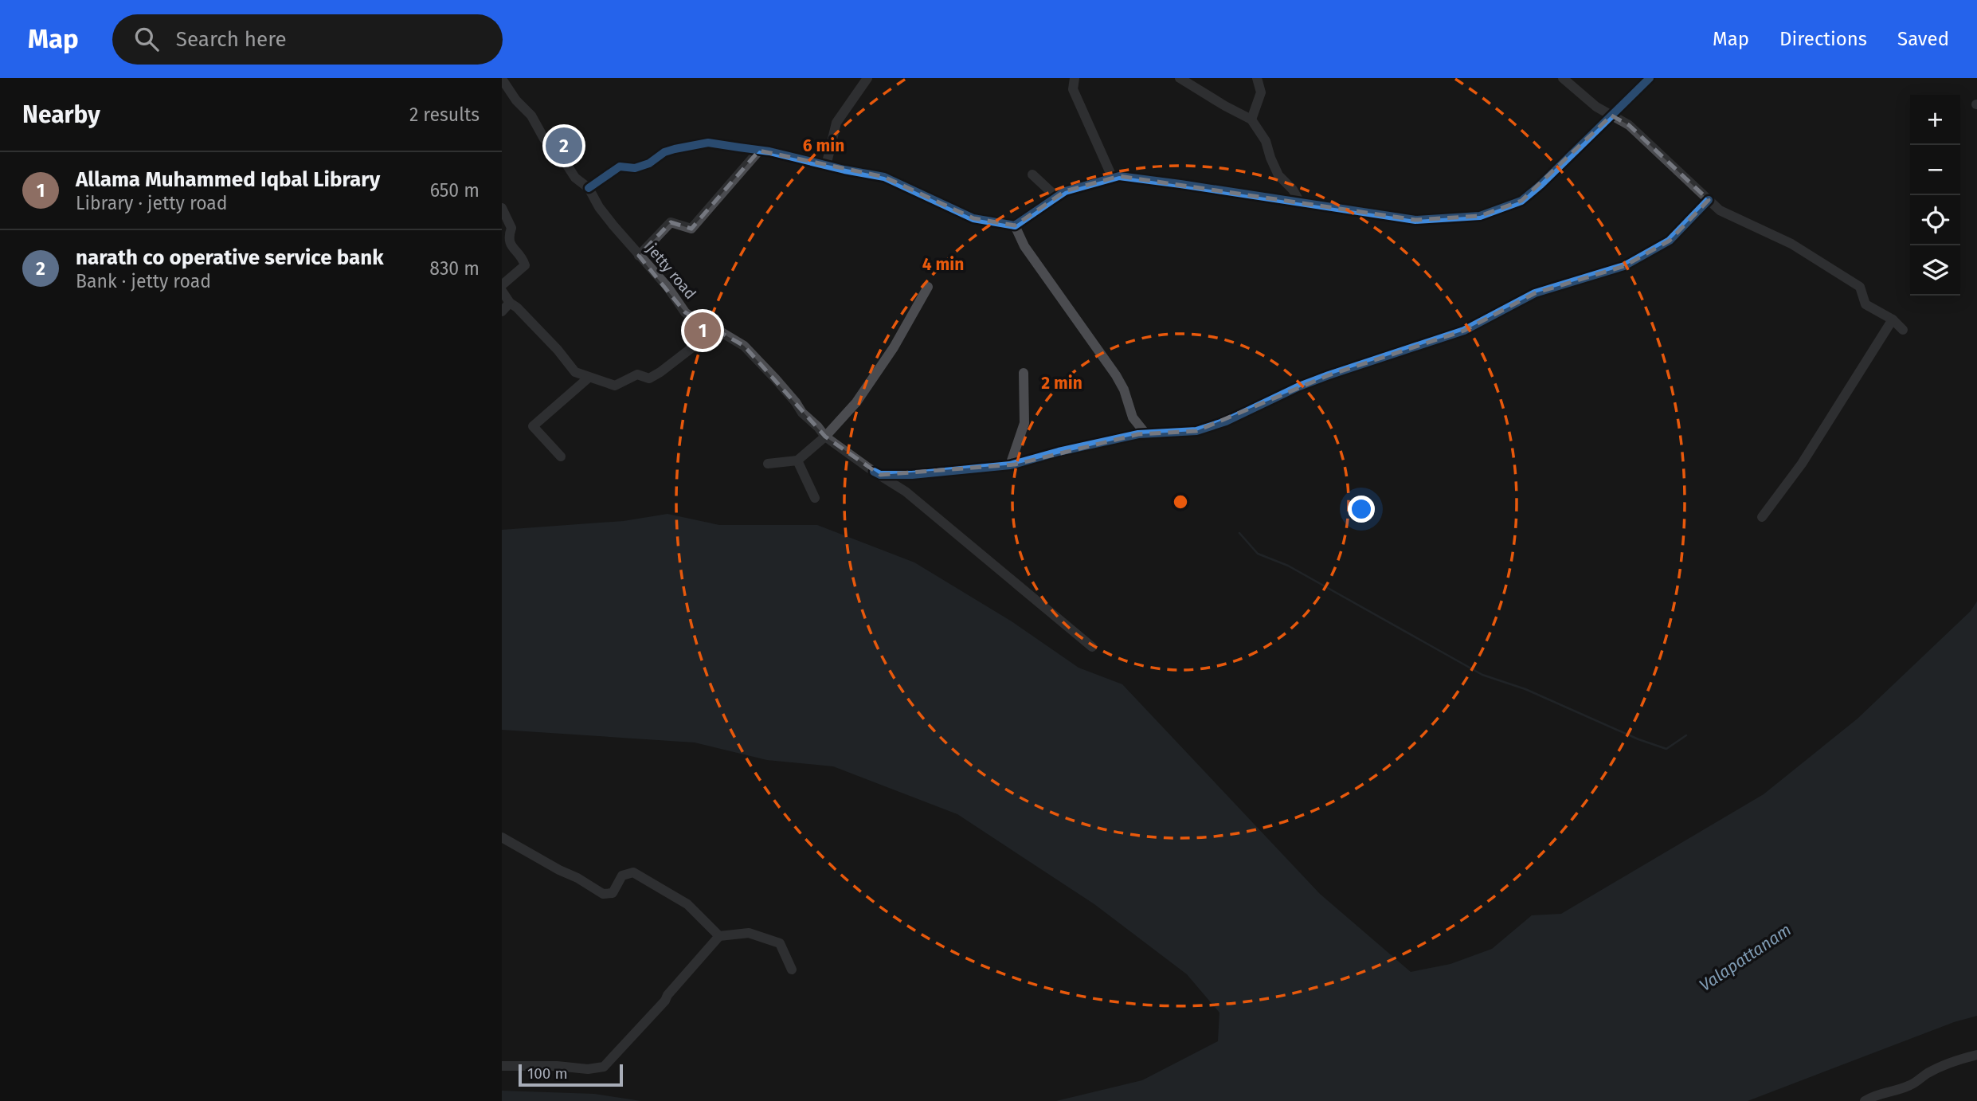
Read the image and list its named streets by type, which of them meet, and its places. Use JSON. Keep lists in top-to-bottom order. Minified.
{"streets":{"street":["jetty road"]},"water":["Valapattanam"],"scale_bar":"100 m","page":{"header":"Map","search":"Search here","nav":["Map","Directions","Saved"],"heading":["Nearby","2 results"],"map_buttons":["+","−"],"pins":["2","1"],"list":[{"mark":"1","name":"Allama Muhammed Iqbal Library","note":"Library · jetty road","value":"650 m"},{"mark":"2","name":"narath co operative service bank","note":"Bank · jetty road","value":"830 m"}],"scale":"100 m"},"rings":["6 min","4 min","2 min"]}
